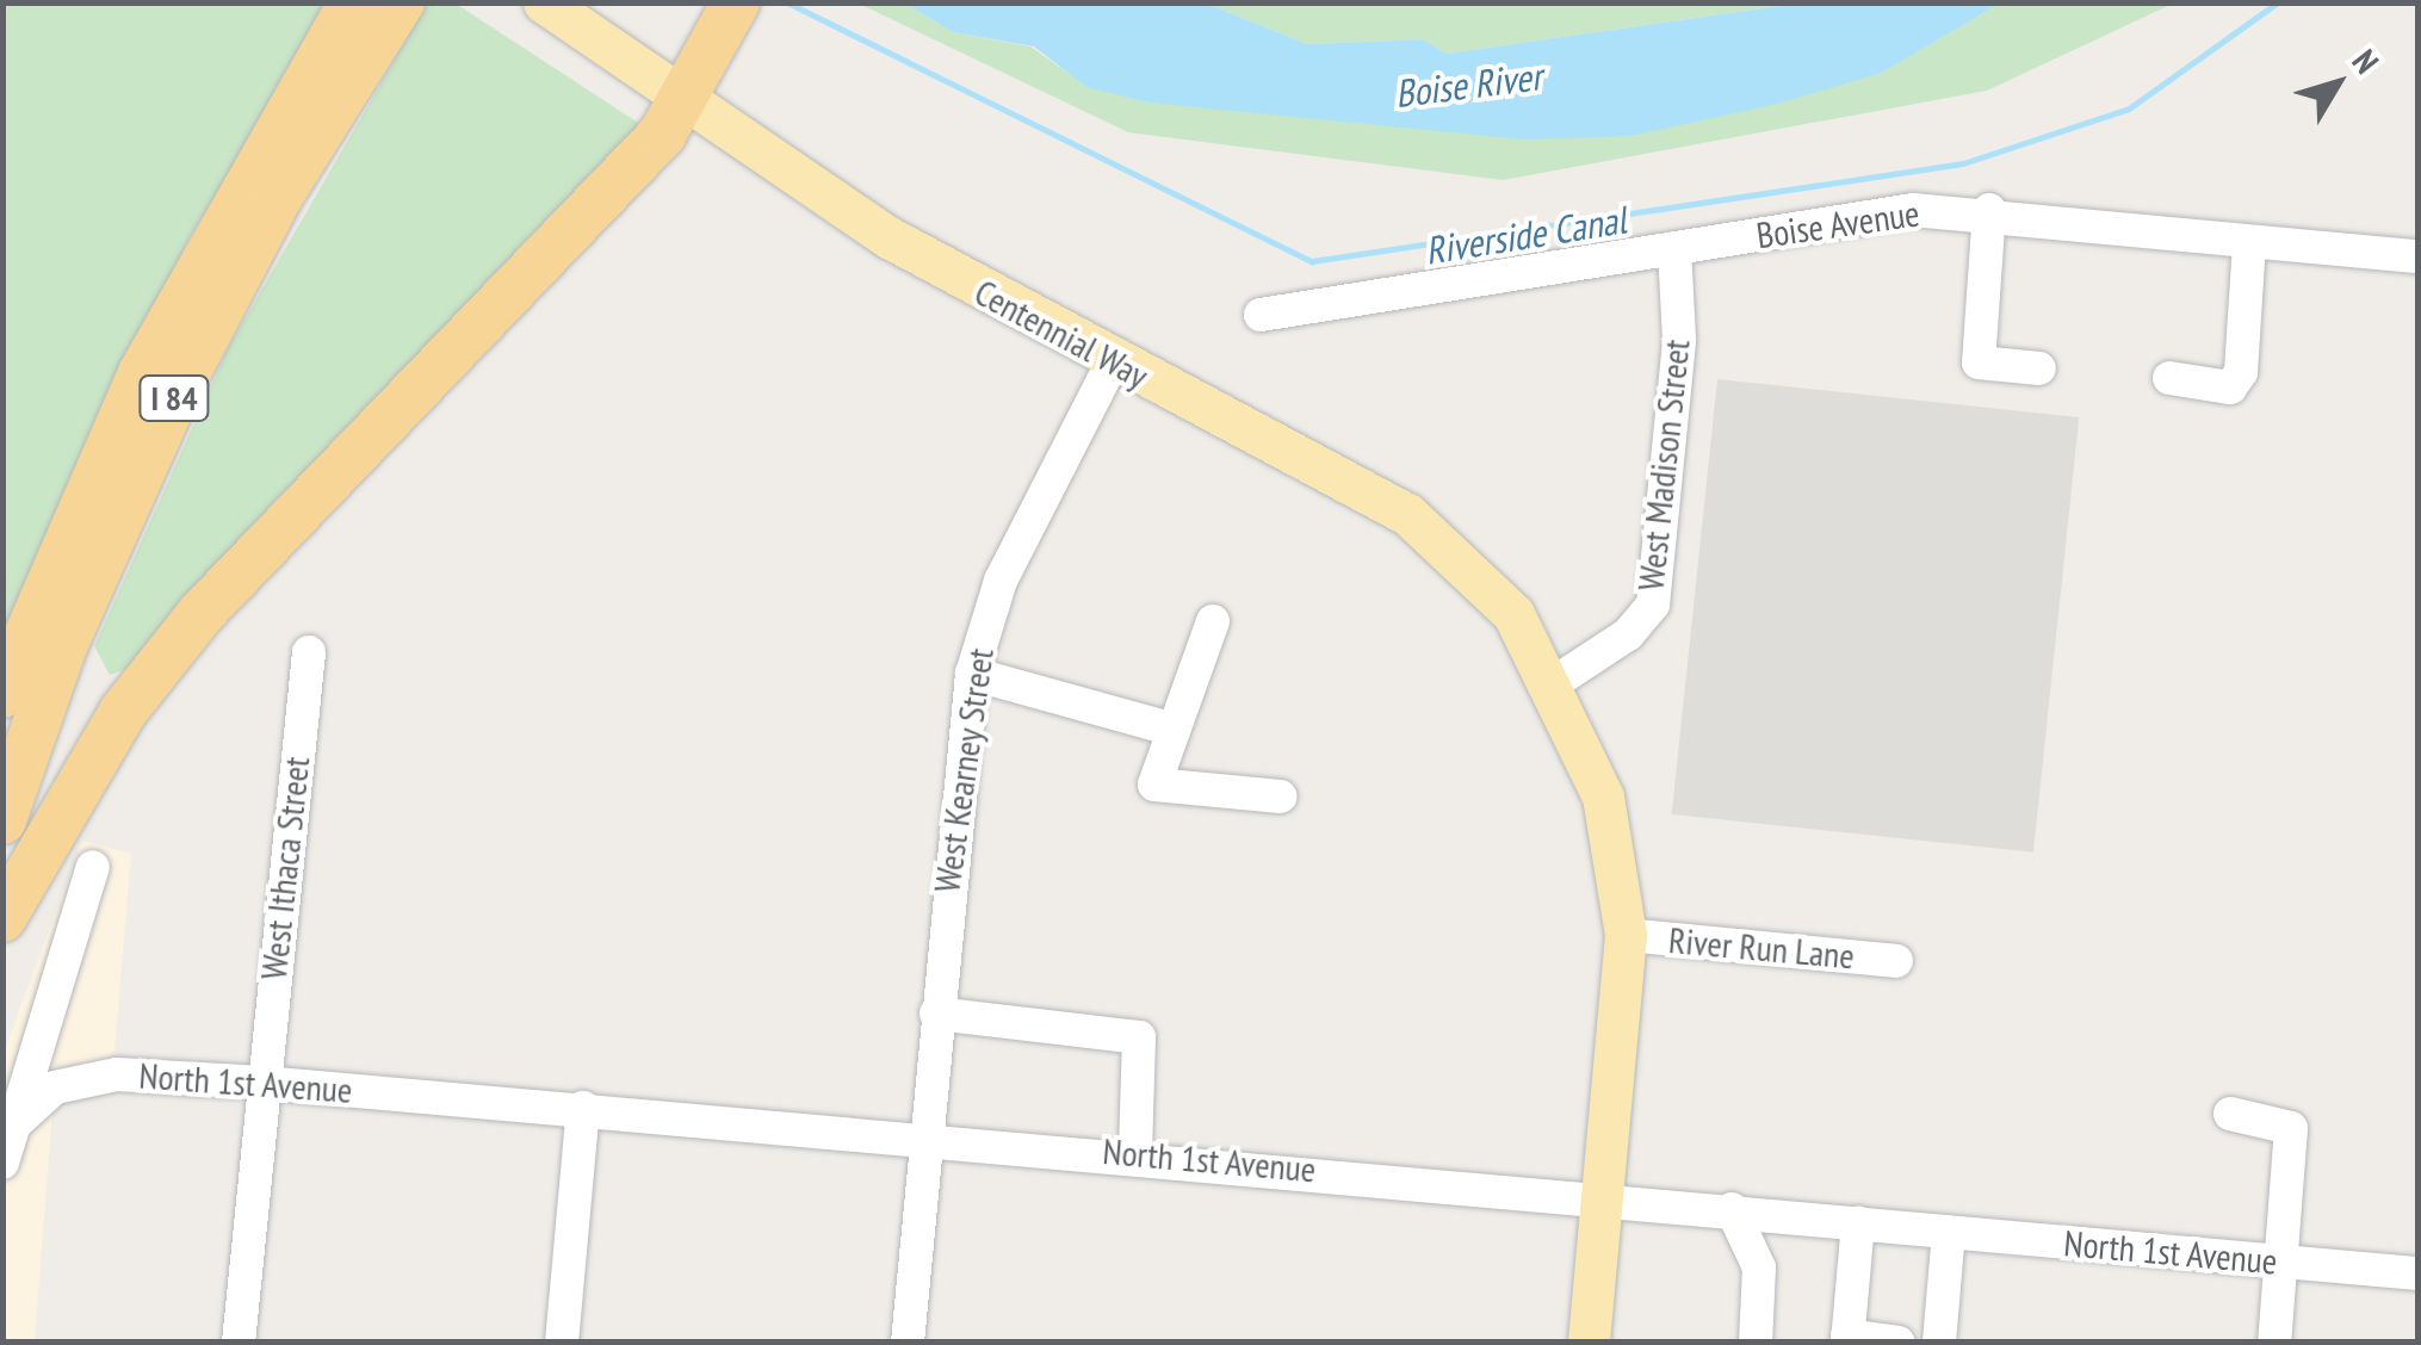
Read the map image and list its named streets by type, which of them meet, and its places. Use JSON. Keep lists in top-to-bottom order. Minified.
{"streets":{"highway":["I 84"],"main road":["Centennial Way"],"street":["Boise Avenue","West Madison Street","West Kearney Street","West Ithaca Street","River Run Lane","North 1st Avenue"]},"crossings":[["Boise Avenue","West Madison Street"],["Centennial Way","West Madison Street"],["Centennial Way","West Kearney Street"],["West Kearney Street","North 1st Avenue"],["West Ithaca Street","North 1st Avenue"]],"water":["Boise River","Riverside Canal"],"north":"top right"}
